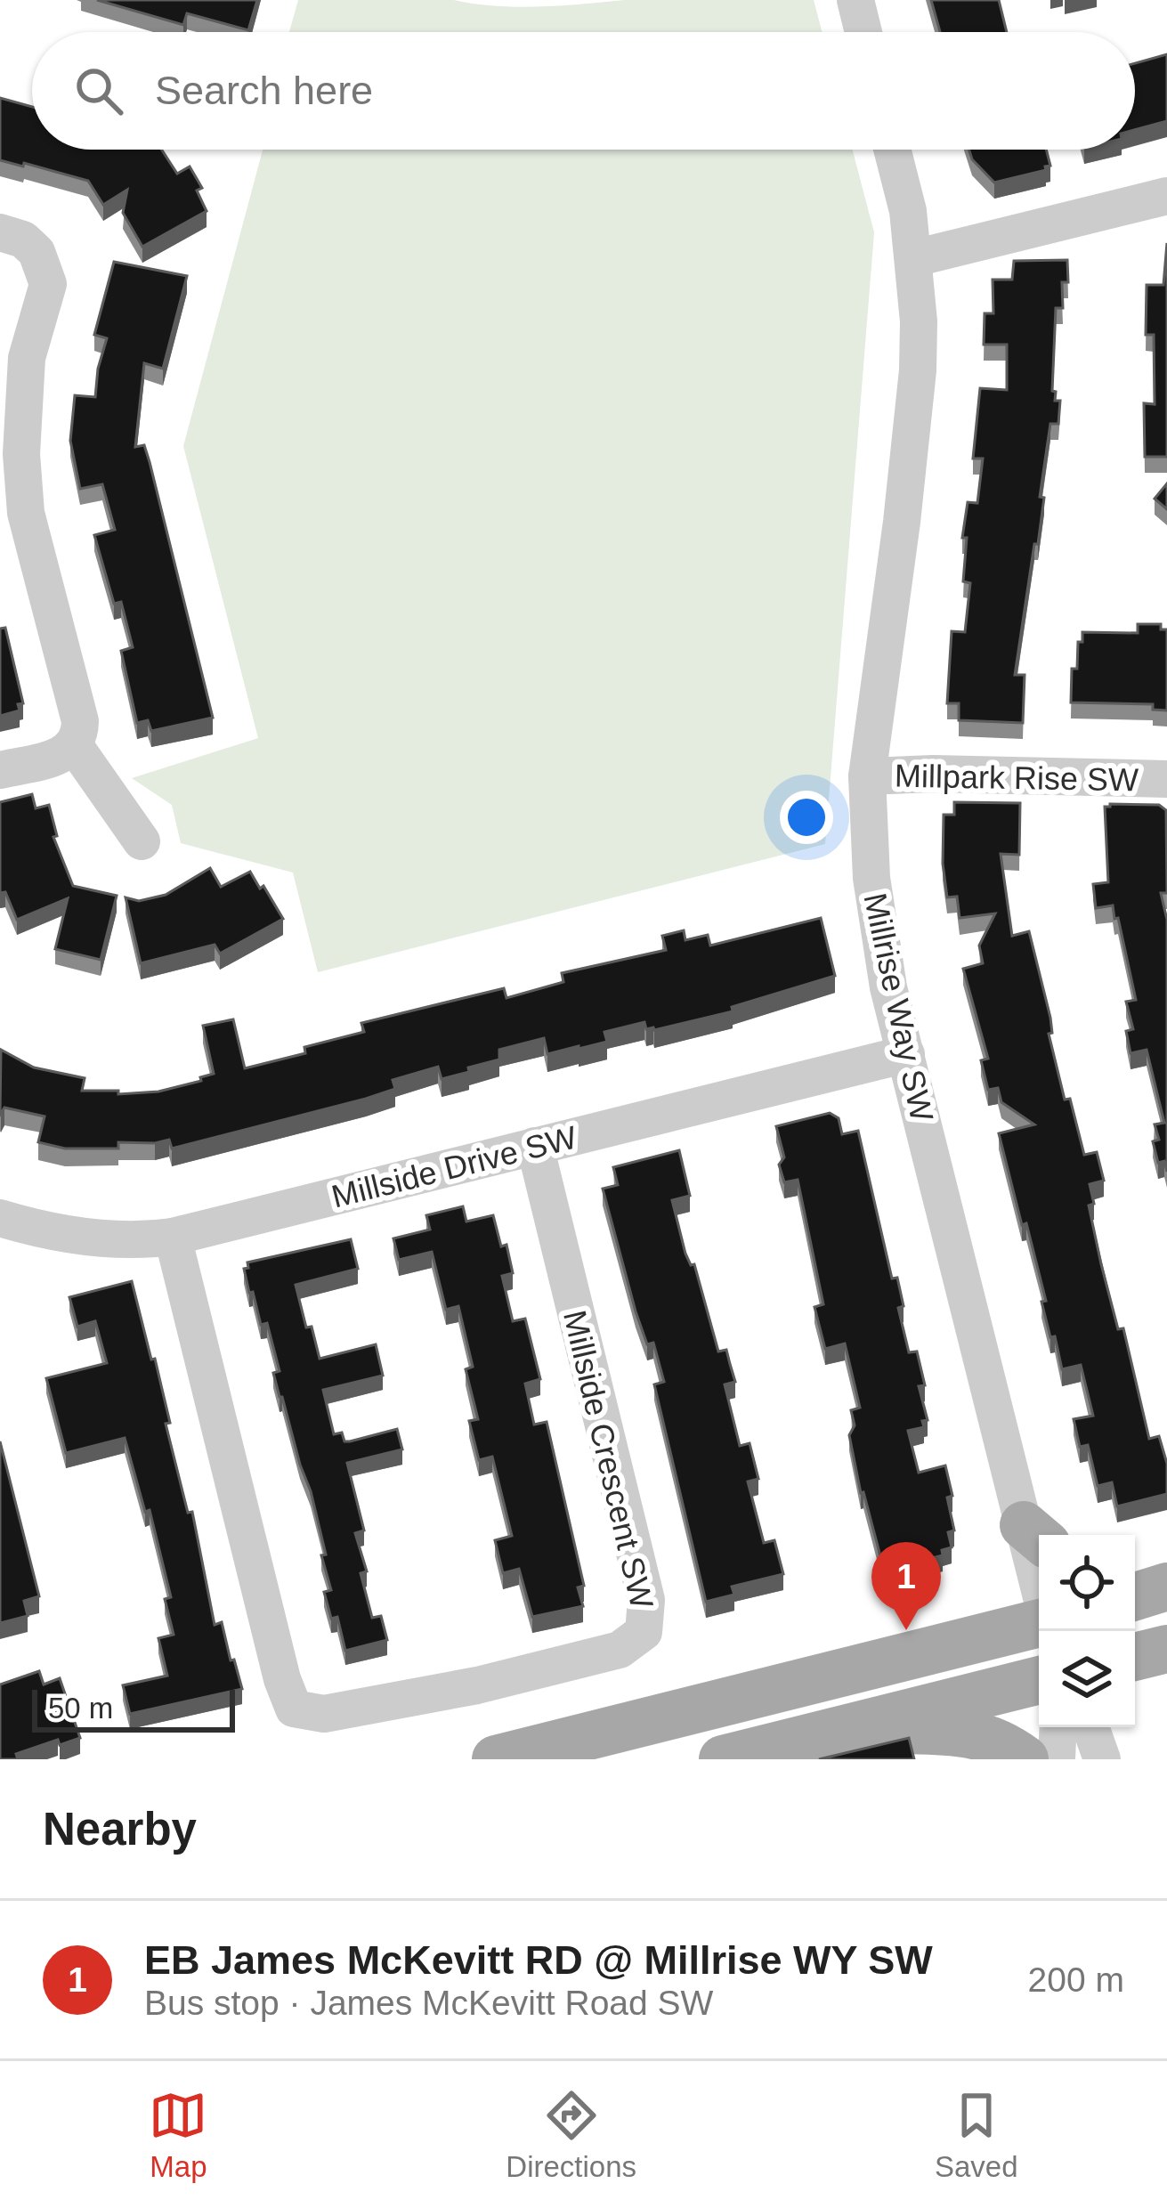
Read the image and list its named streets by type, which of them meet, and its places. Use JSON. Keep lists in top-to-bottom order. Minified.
{"streets":{"street":["Millpark Rise SW","Millrise Way SW","Millside Drive SW","Millside Crescent SW"]},"crossings":[["Millpark Rise SW","Millrise Way SW"],["Millrise Way SW","Millside Drive SW"],["Millside Drive SW","Millside Crescent SW"]],"scale_bar":"50 m","page":{"search":"Search here","pins":"1","scale":"50 m","heading":"Nearby","list":[{"mark":"1","name":"EB James McKevitt RD @ Millrise WY SW","note":"Bus stop · James McKevitt Road SW","value":"200 m"}],"nav":["Map","Directions","Saved"]}}
